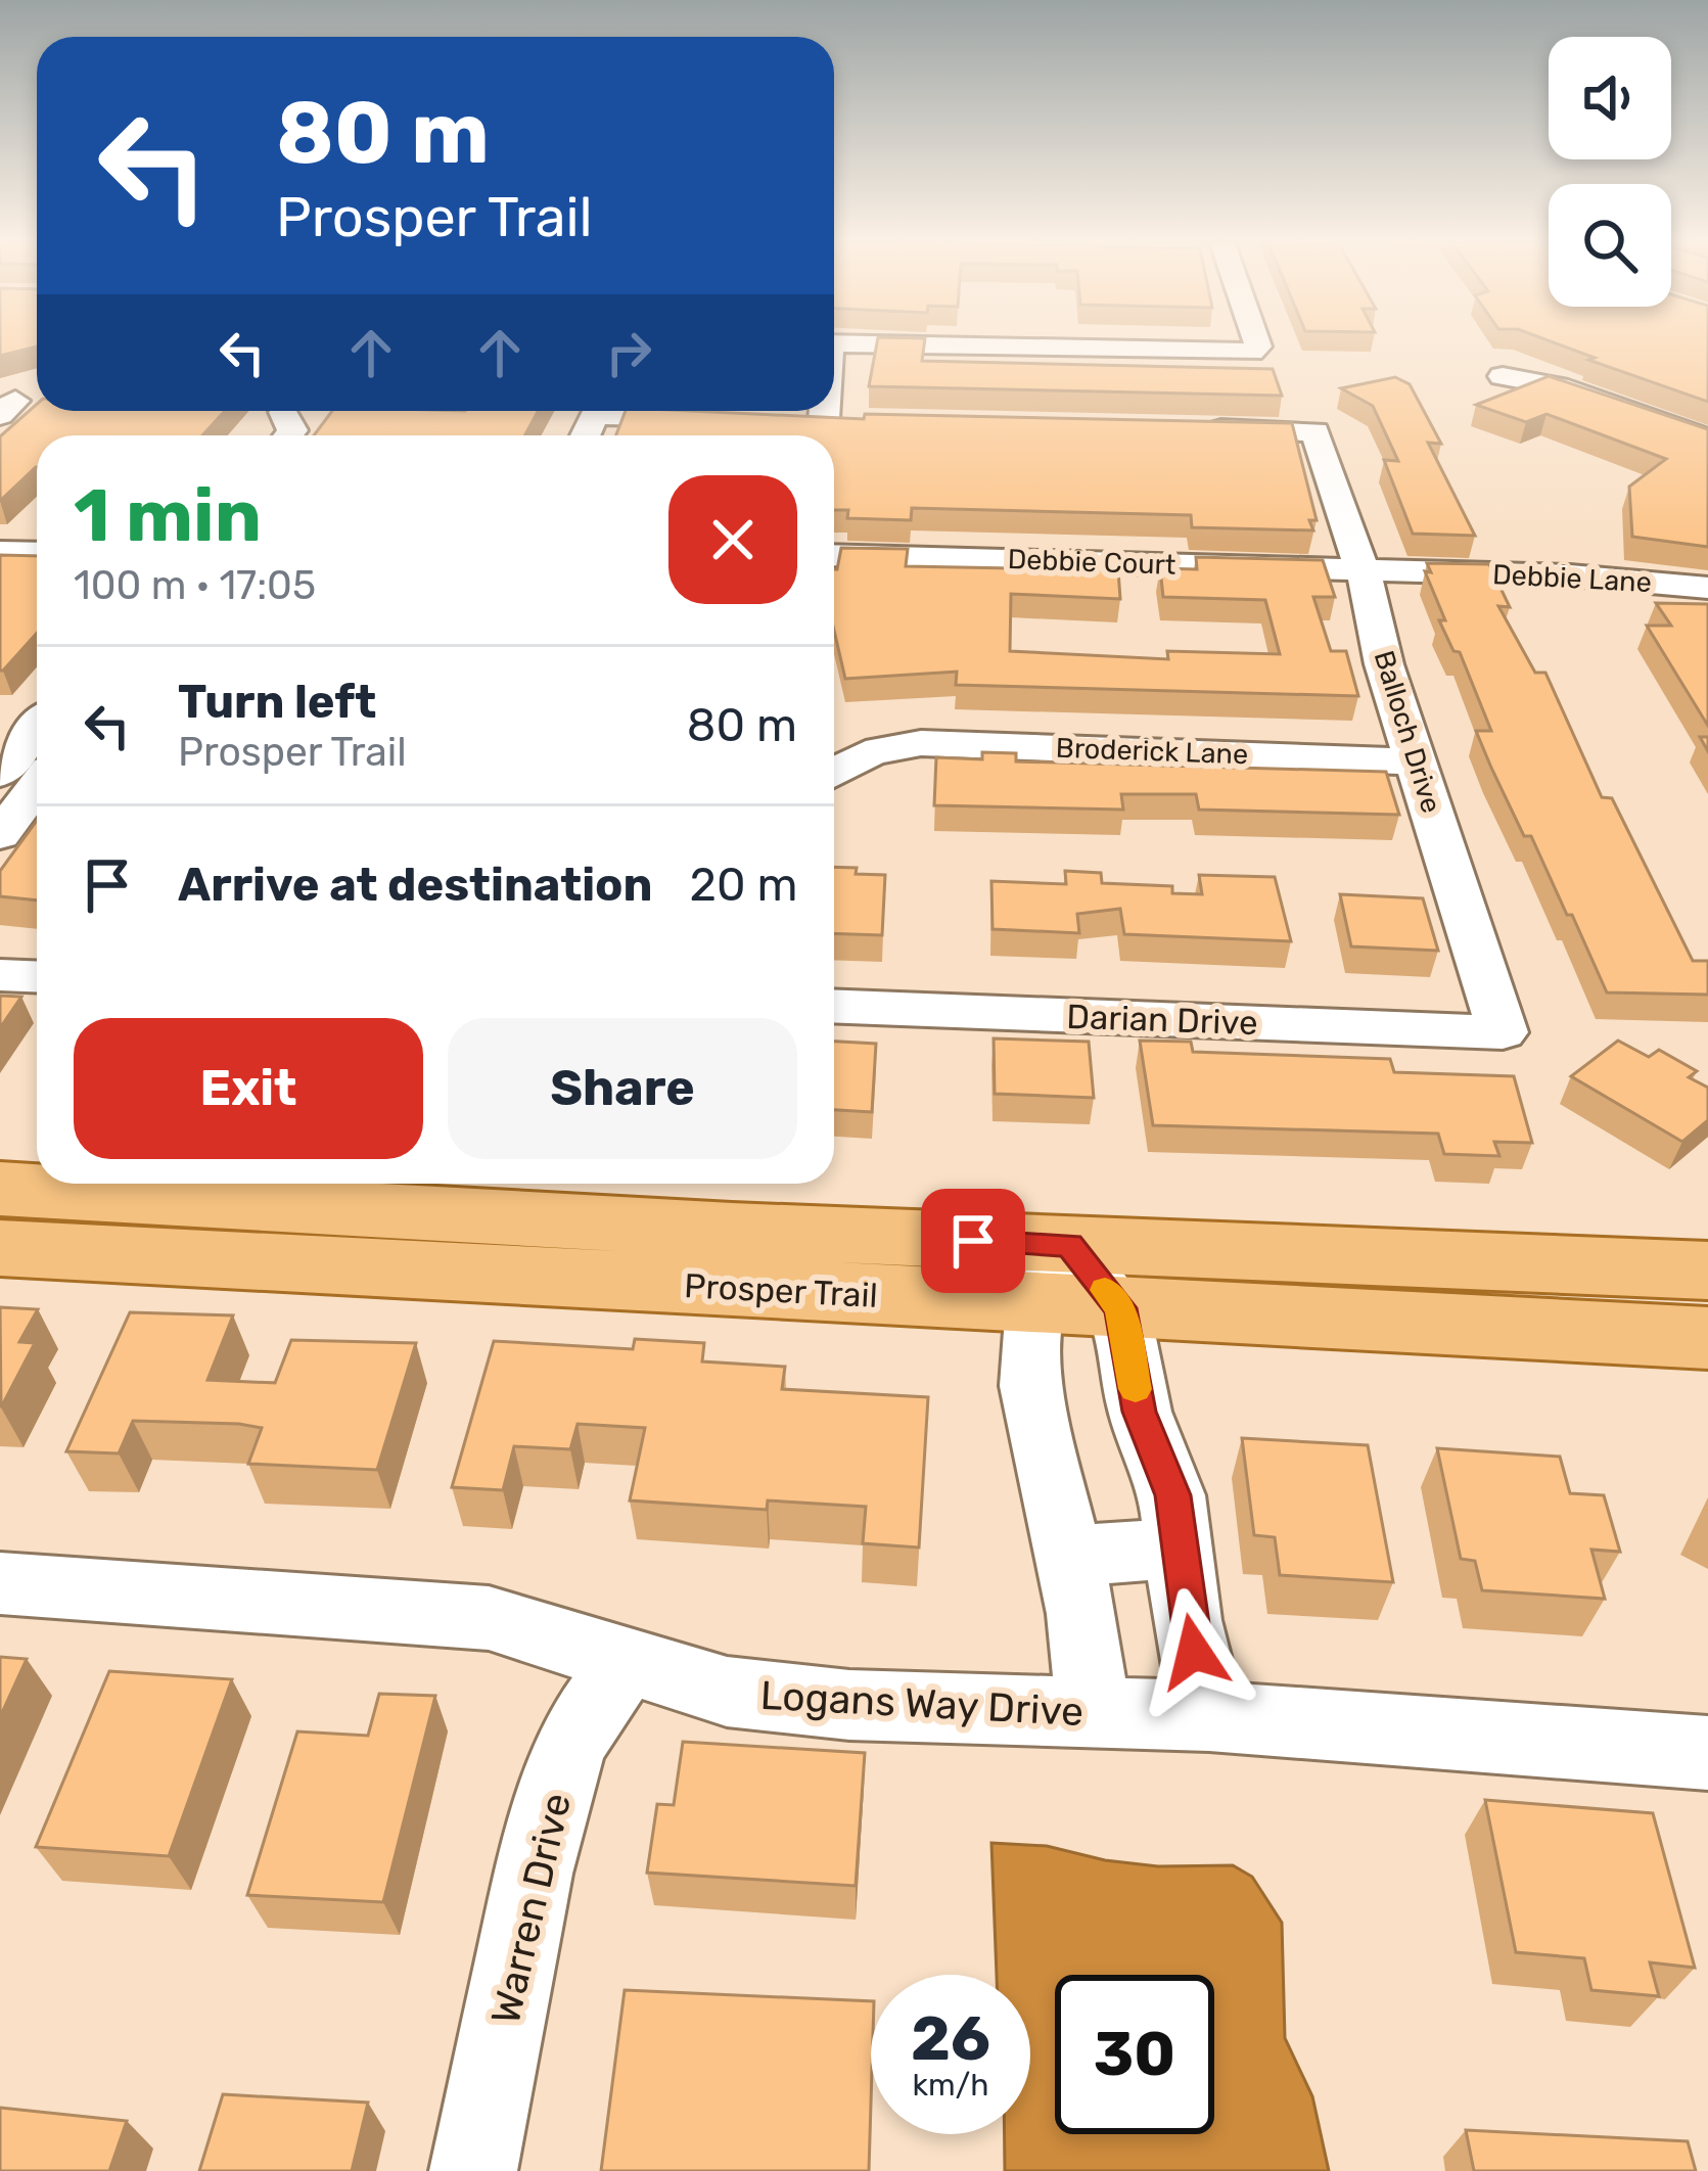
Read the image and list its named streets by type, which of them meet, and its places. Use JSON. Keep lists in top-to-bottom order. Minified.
{"streets":{"main road":["Prosper Trail"],"street":["Debbie Court","Debbie Lane","Balloch Drive","Broderick Lane","Darian Drive","Logans Way Drive","Warren Drive"]},"crossings":[["Debbie Court","Debbie Lane"],["Debbie Court","Balloch Drive"],["Debbie Lane","Balloch Drive"],["Balloch Drive","Broderick Lane"],["Balloch Drive","Darian Drive"],["Logans Way Drive","Warren Drive"]],"page":{"turn":["80 m","Prosper Trail"],"heading":["1 min","100 m · 17:05"],"list":[{"name":"Turn left","note":"Prosper Trail","value":"80 m"},{"name":"Arrive at destination","value":"20 m"}],"buttons":["Exit","Share"],"speed":"26 km/h","limit":"30"}}
